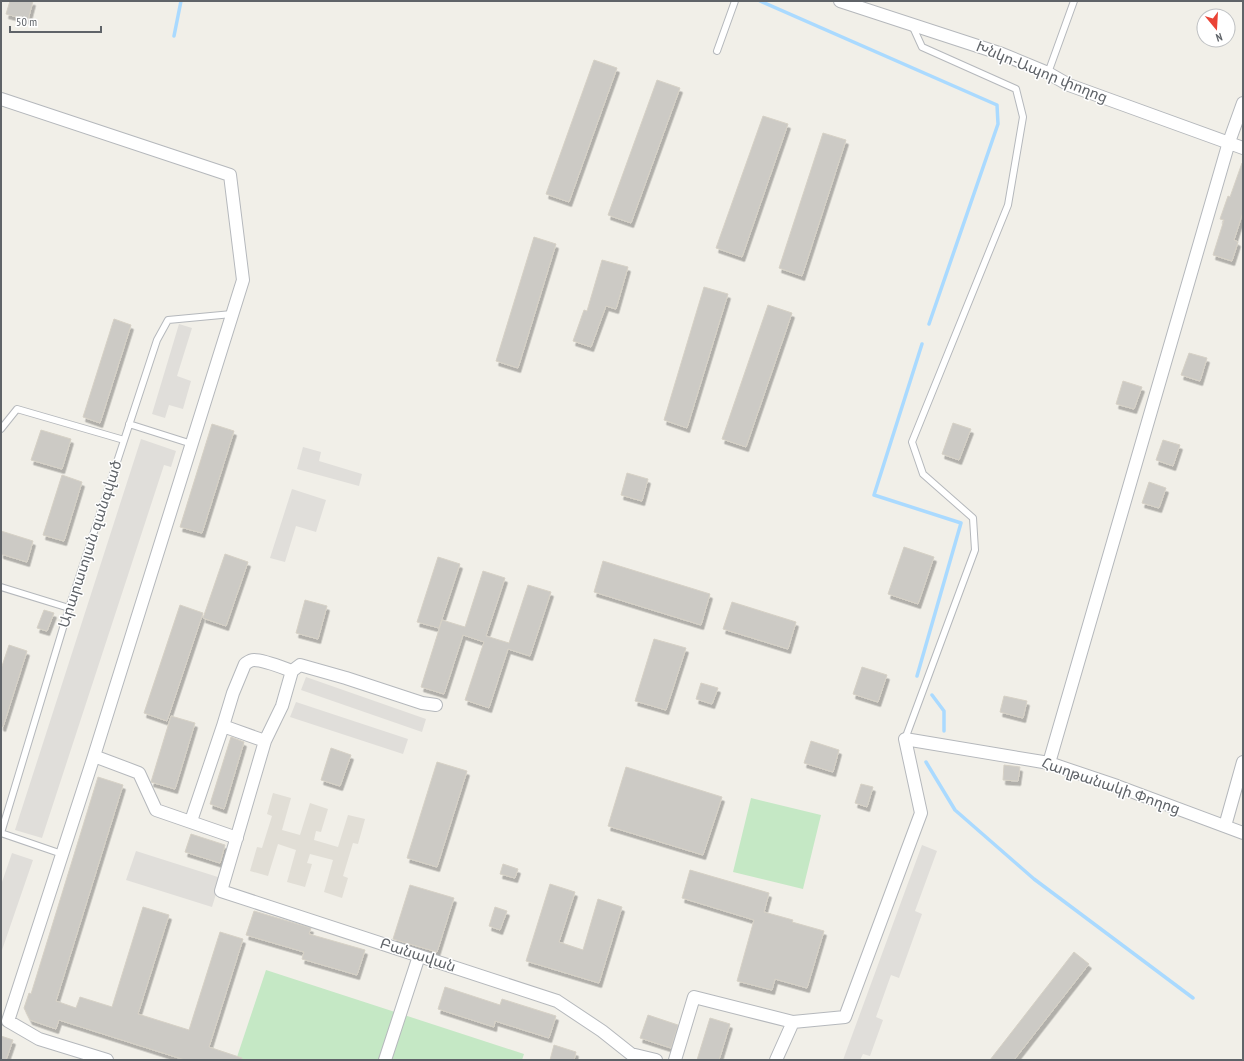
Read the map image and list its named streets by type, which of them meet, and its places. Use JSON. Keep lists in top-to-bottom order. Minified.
{"streets":{"street":["Խնկո-Ապոր փողոց","Հաղթանակի Փողոց","Բանավան"],"lane":["Արարատյան զանգված"]},"scale_bar":"50 m","north":"bottom"}
